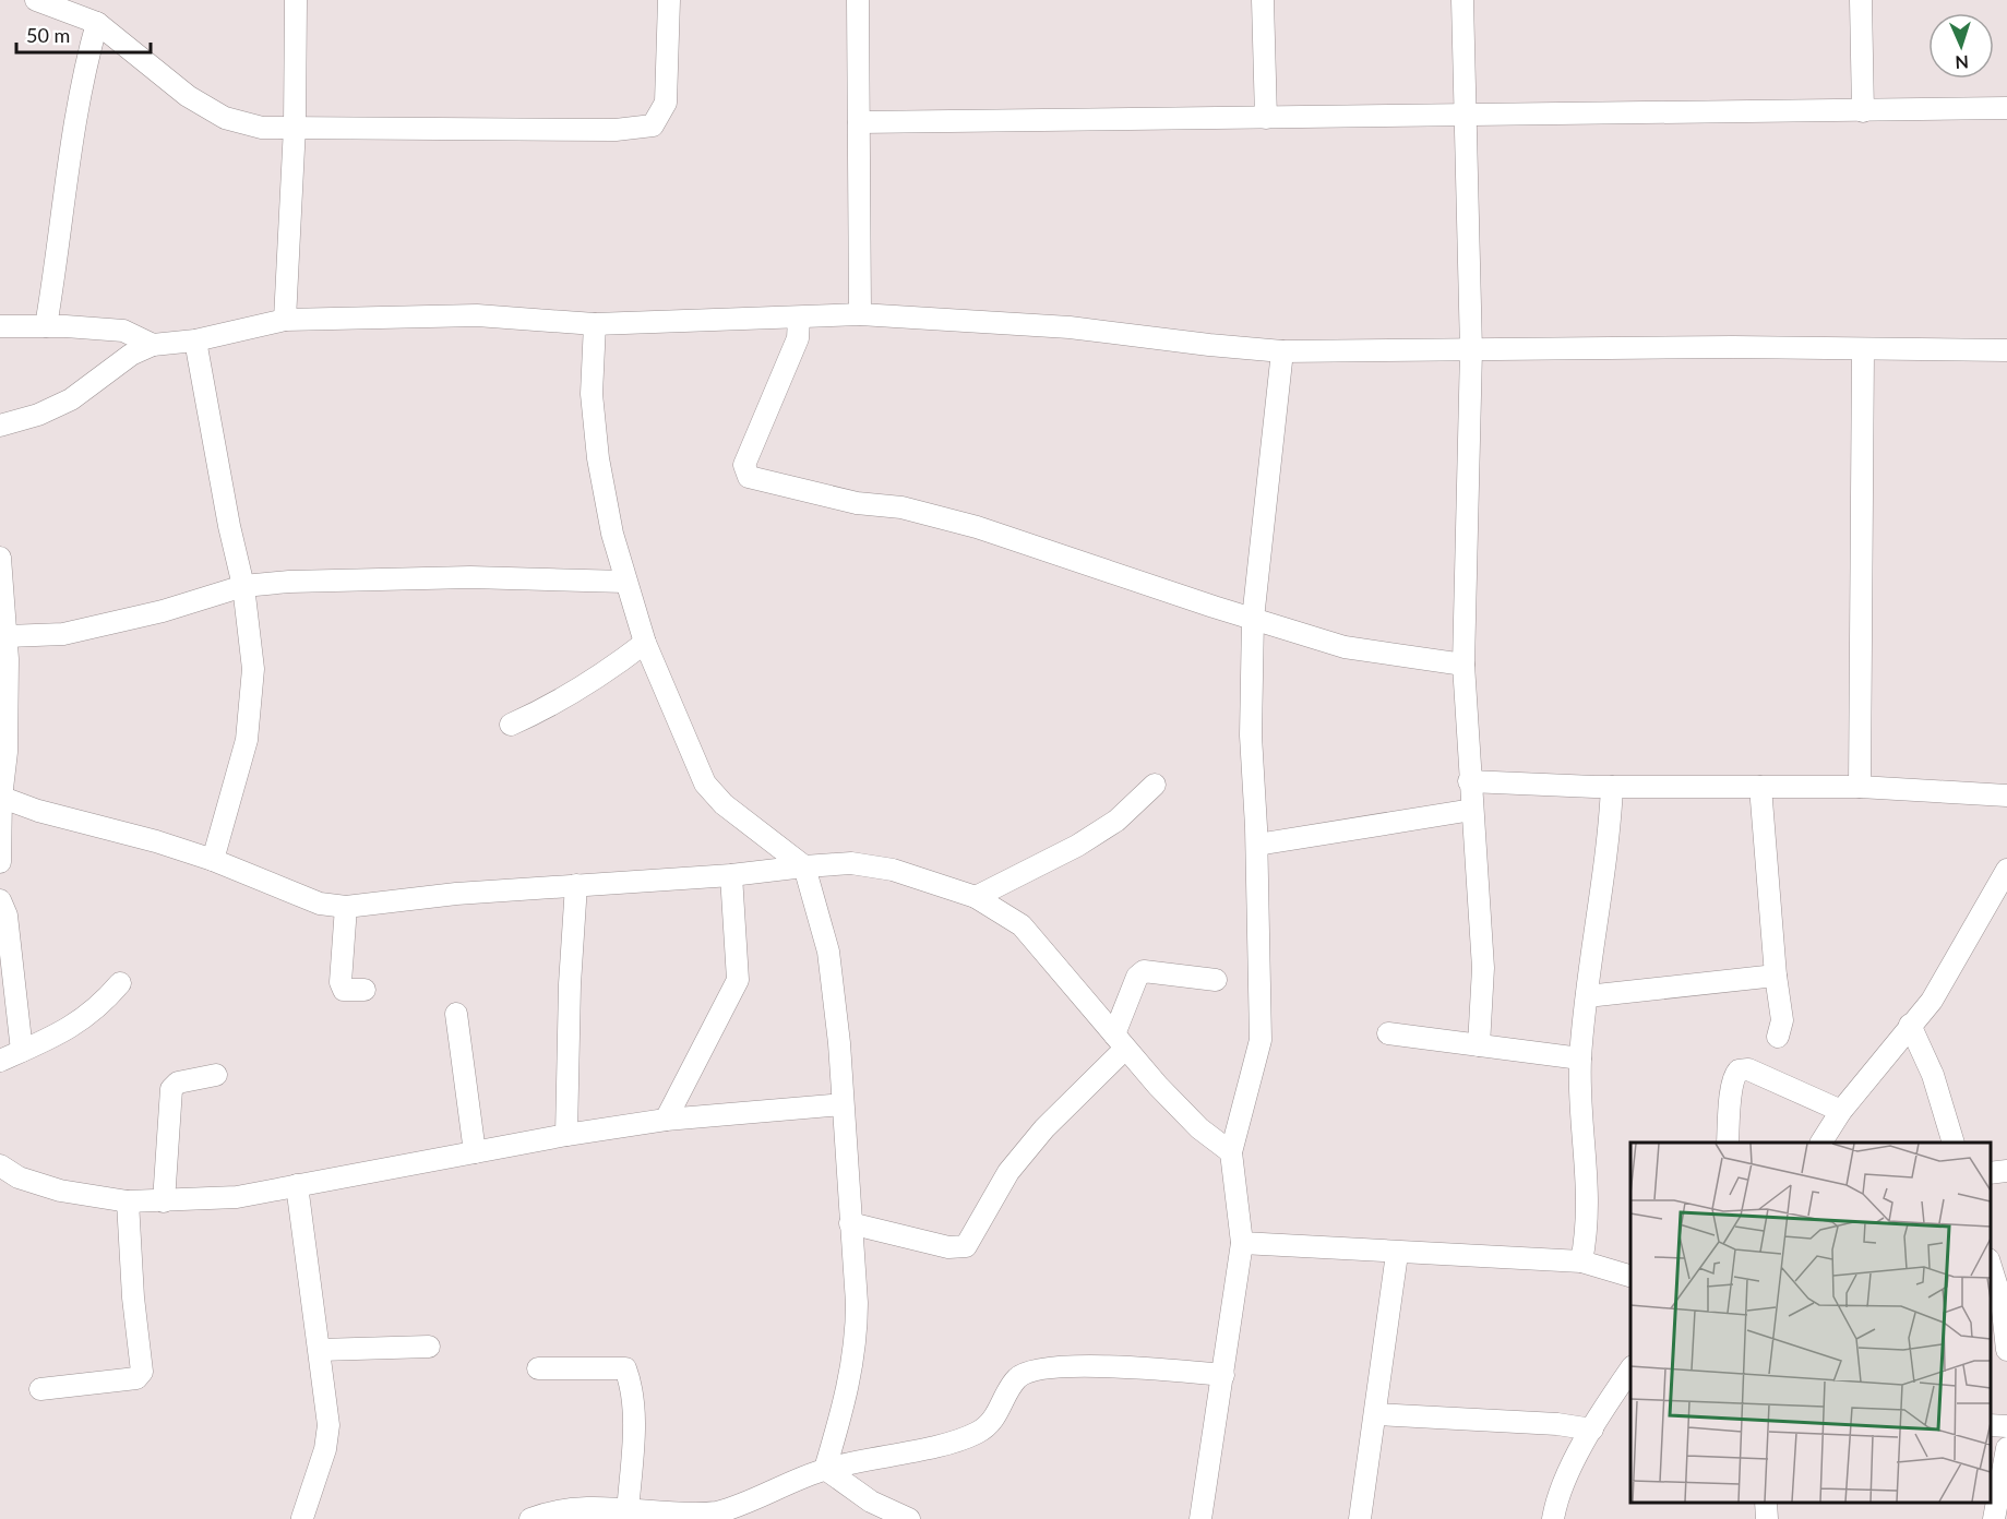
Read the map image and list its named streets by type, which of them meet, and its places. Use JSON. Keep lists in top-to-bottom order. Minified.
{"scale_bar":"50 m","north":"bottom"}
